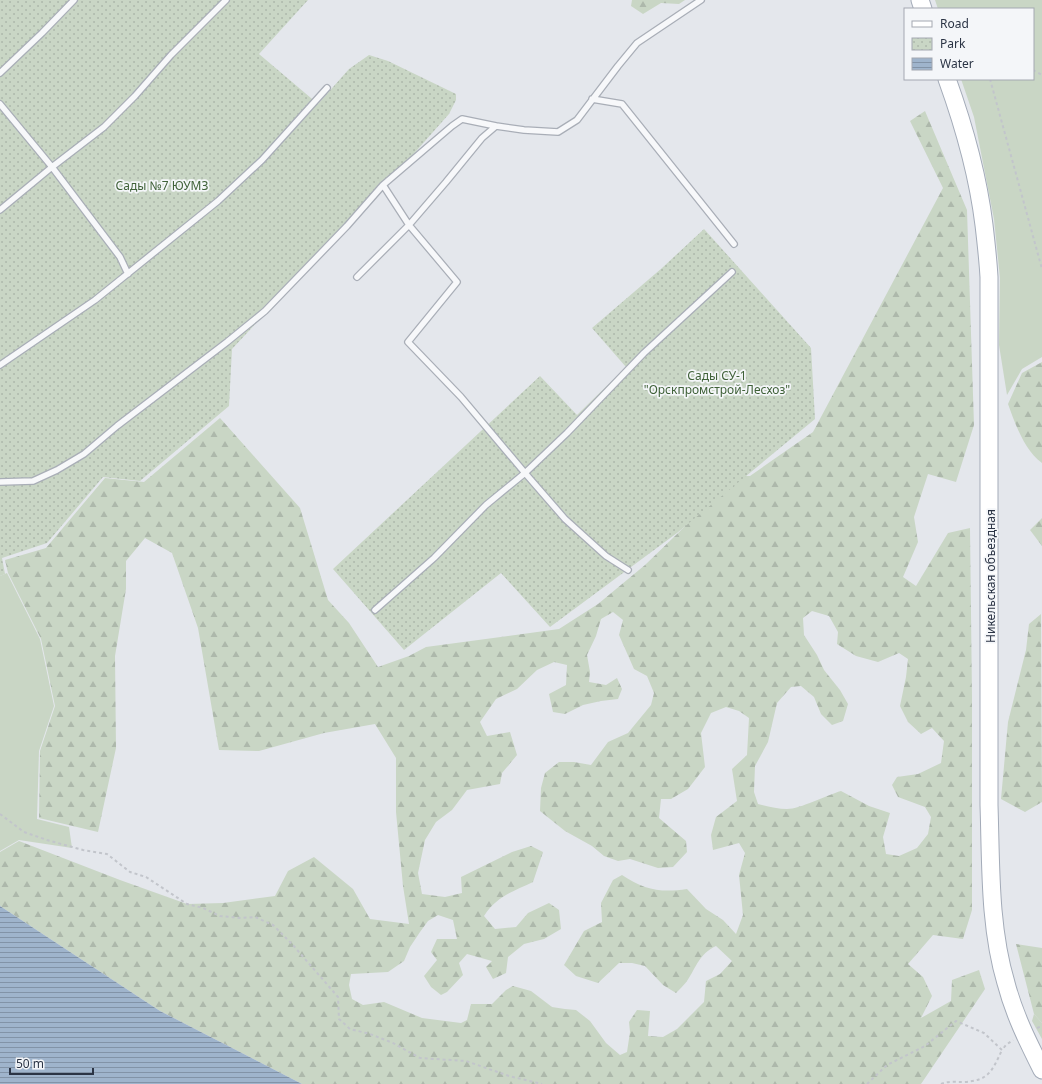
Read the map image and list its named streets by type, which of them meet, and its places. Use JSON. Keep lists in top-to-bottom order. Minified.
{"streets":{"main road":["Никельская объездная"]},"parks":["Сады №7 ЮУМЗ","Сады СУ-1 \"Орскпромстрой-Лесхоз\""],"legend":["Road","Park","Water"],"scale_bar":"50 m"}
